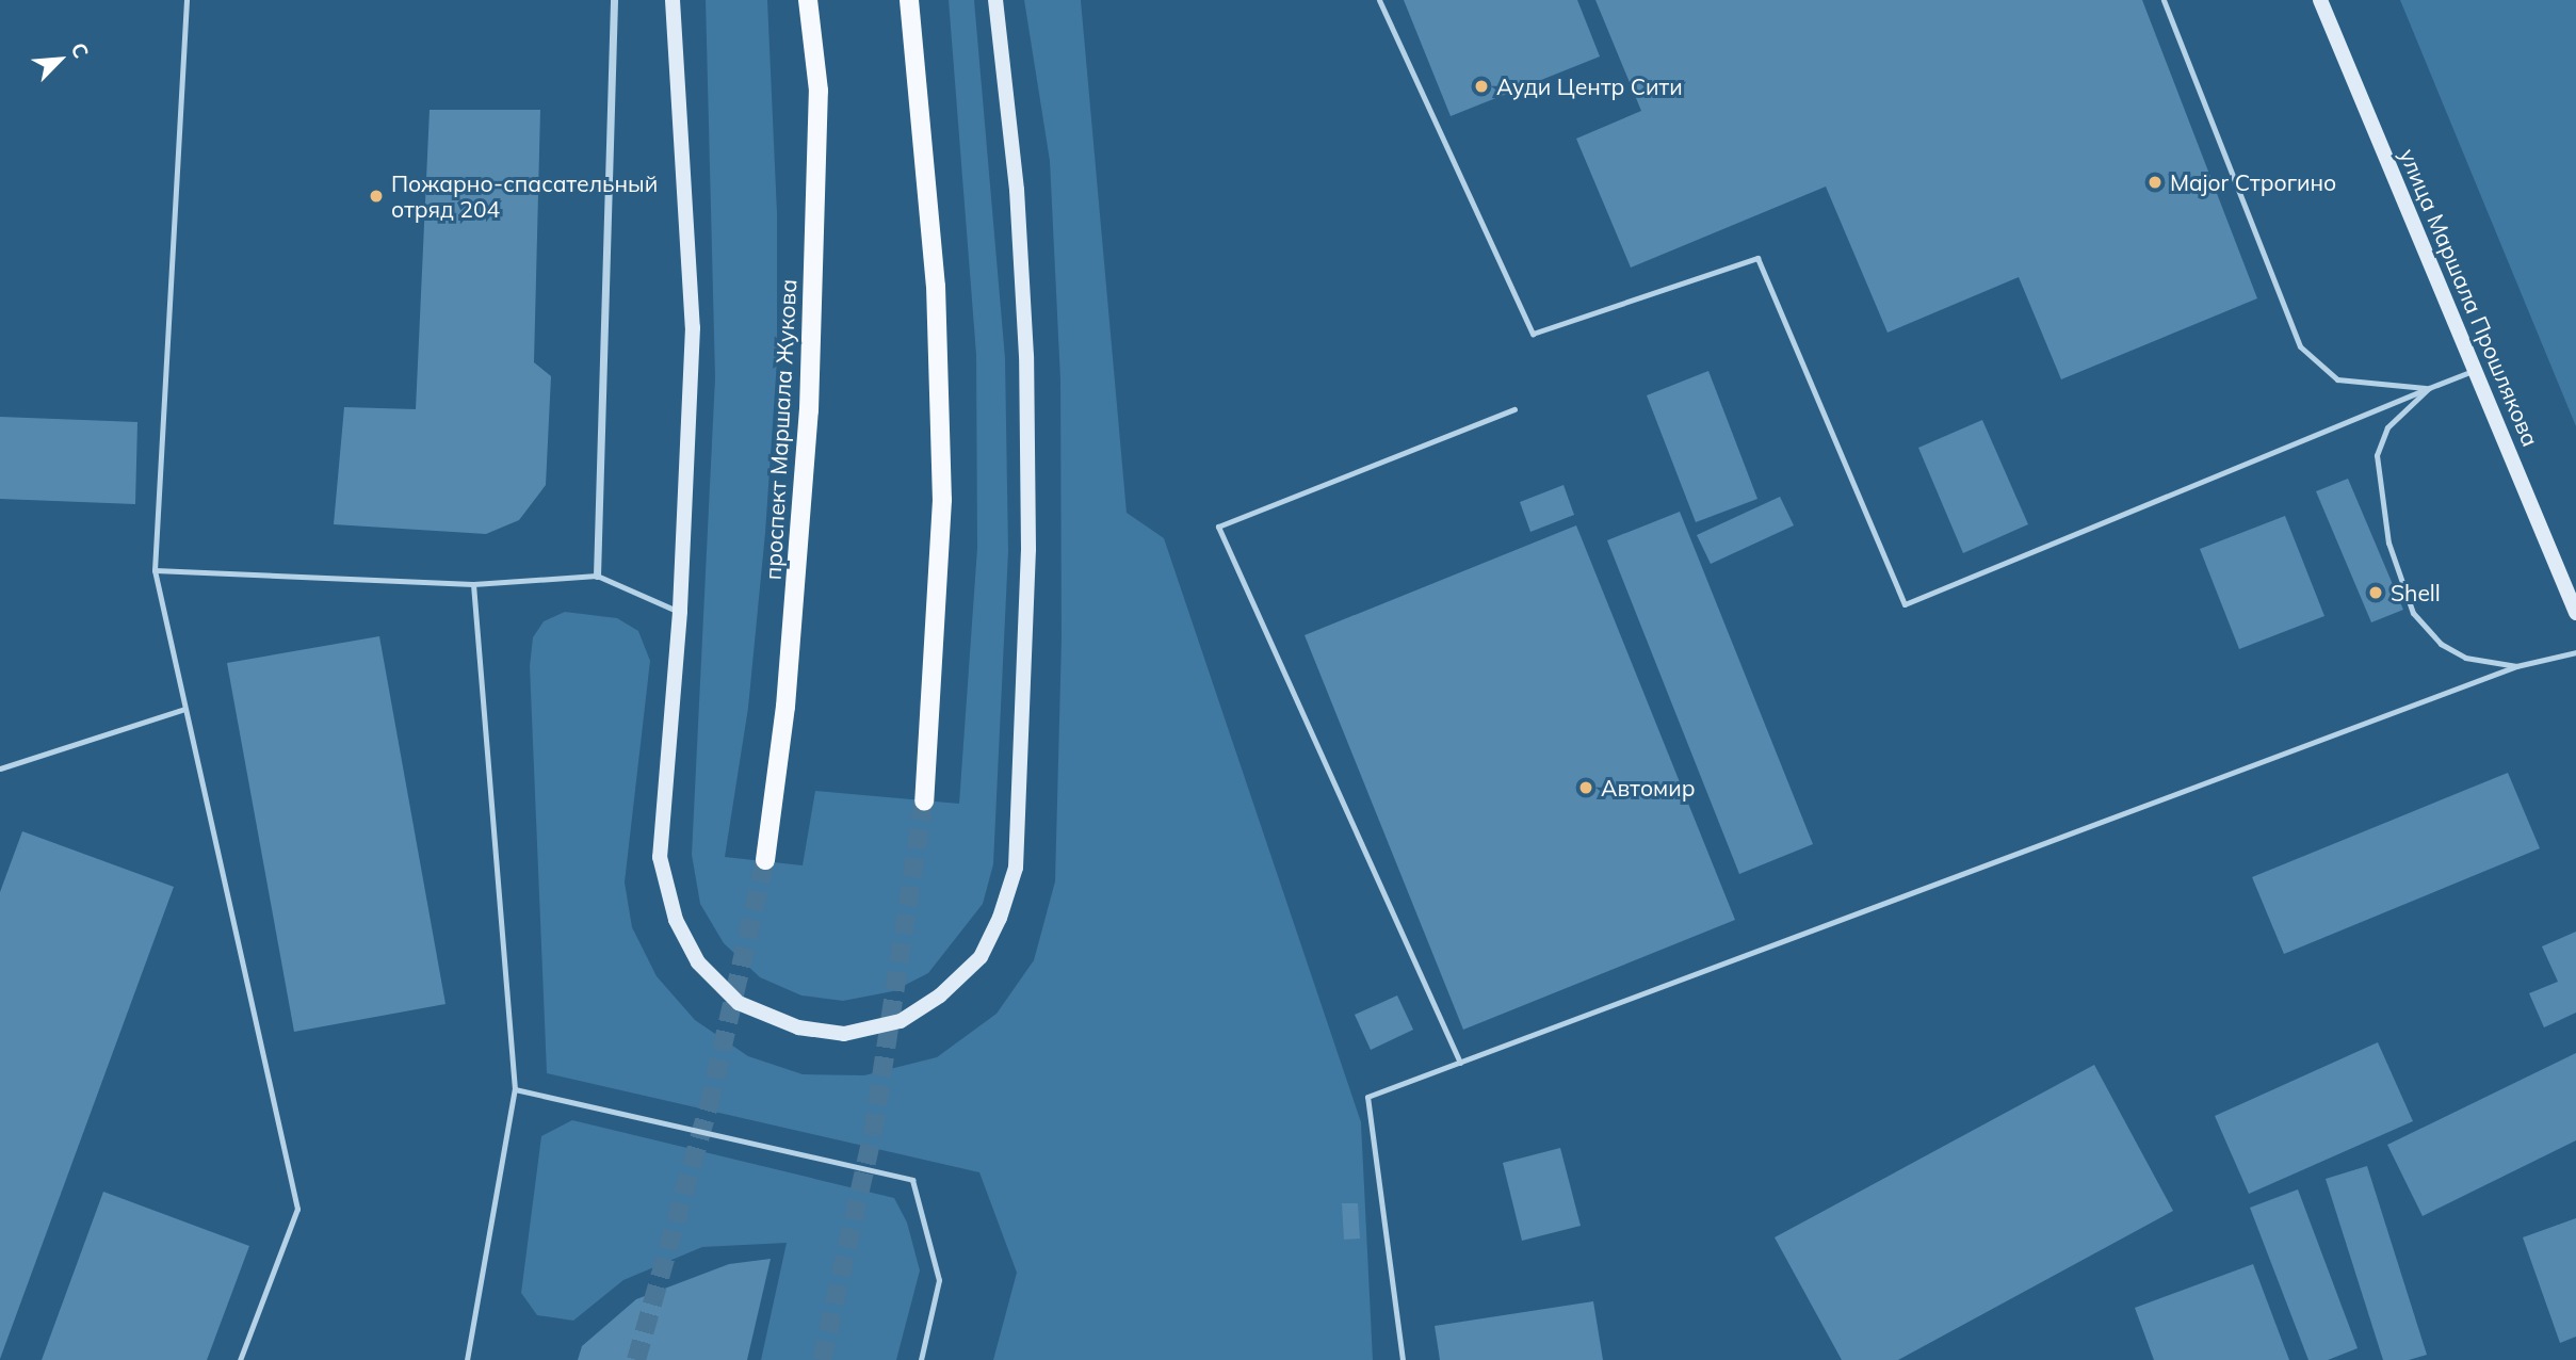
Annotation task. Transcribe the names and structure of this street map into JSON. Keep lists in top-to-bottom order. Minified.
{"streets":{"main road":["улица Маршала Прошлякова","проспект Маршала Жукова"]},"places":["Ауди Центр Сити","Major Строгино","Пожарно-спасательный отряд 204","Shell","Автомир"],"north":"top right"}
